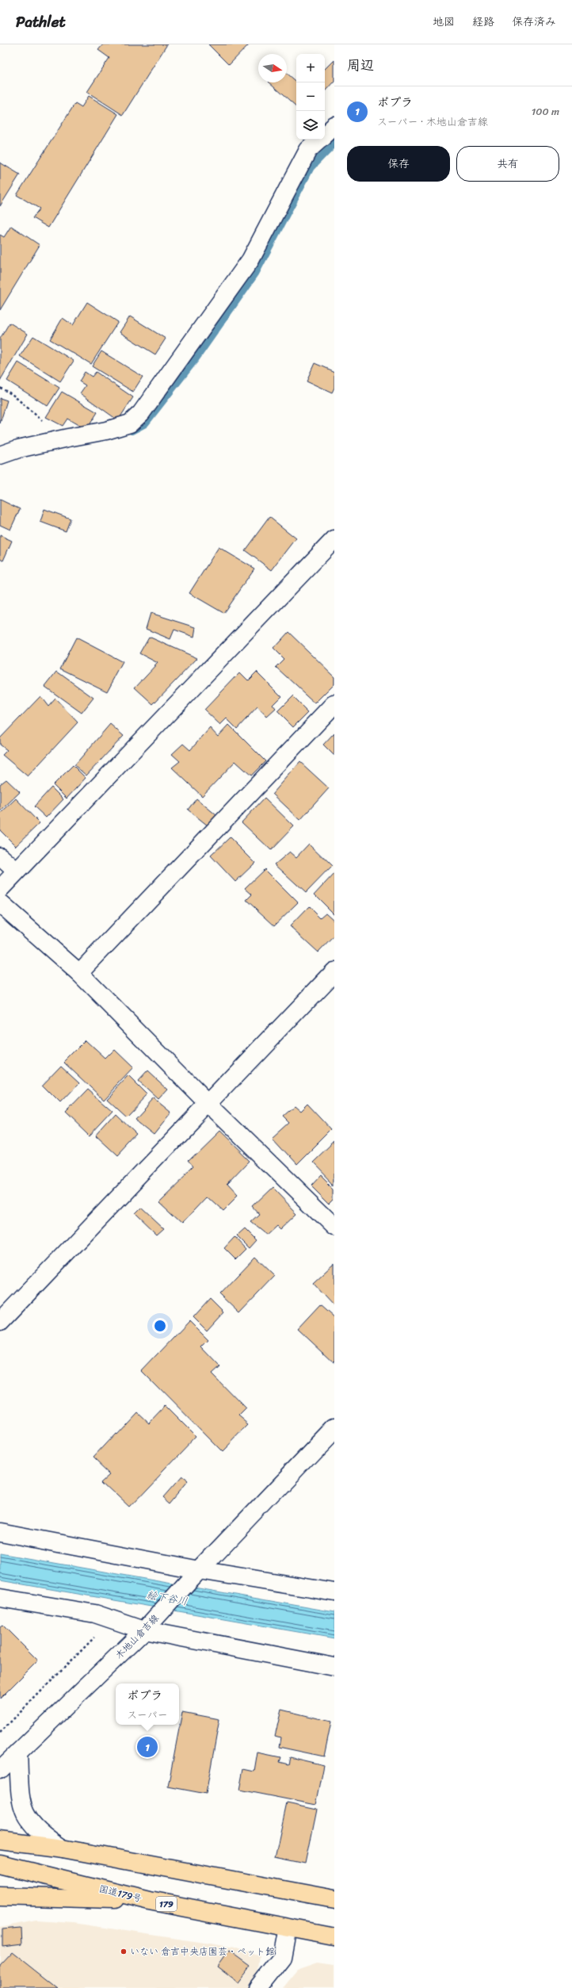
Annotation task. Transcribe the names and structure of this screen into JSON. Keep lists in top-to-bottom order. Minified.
{"streets":{"highway":["国道179号","179"],"street":["木地山倉吉線"]},"water":["絵下谷川"],"places":["いない 倉吉中央店園芸・ペット館"],"north":"right","page":{"header":"Pathlet","nav":["地図","経路","保存済み"],"heading":"周辺","map_buttons":["+","−"],"list":[{"mark":"1","name":"ポプラ","note":"スーパー · 木地山倉吉線","value":"100 m"}],"buttons":["保存","共有"],"popup":["ポプラ","スーパー"],"pins":"1"}}
